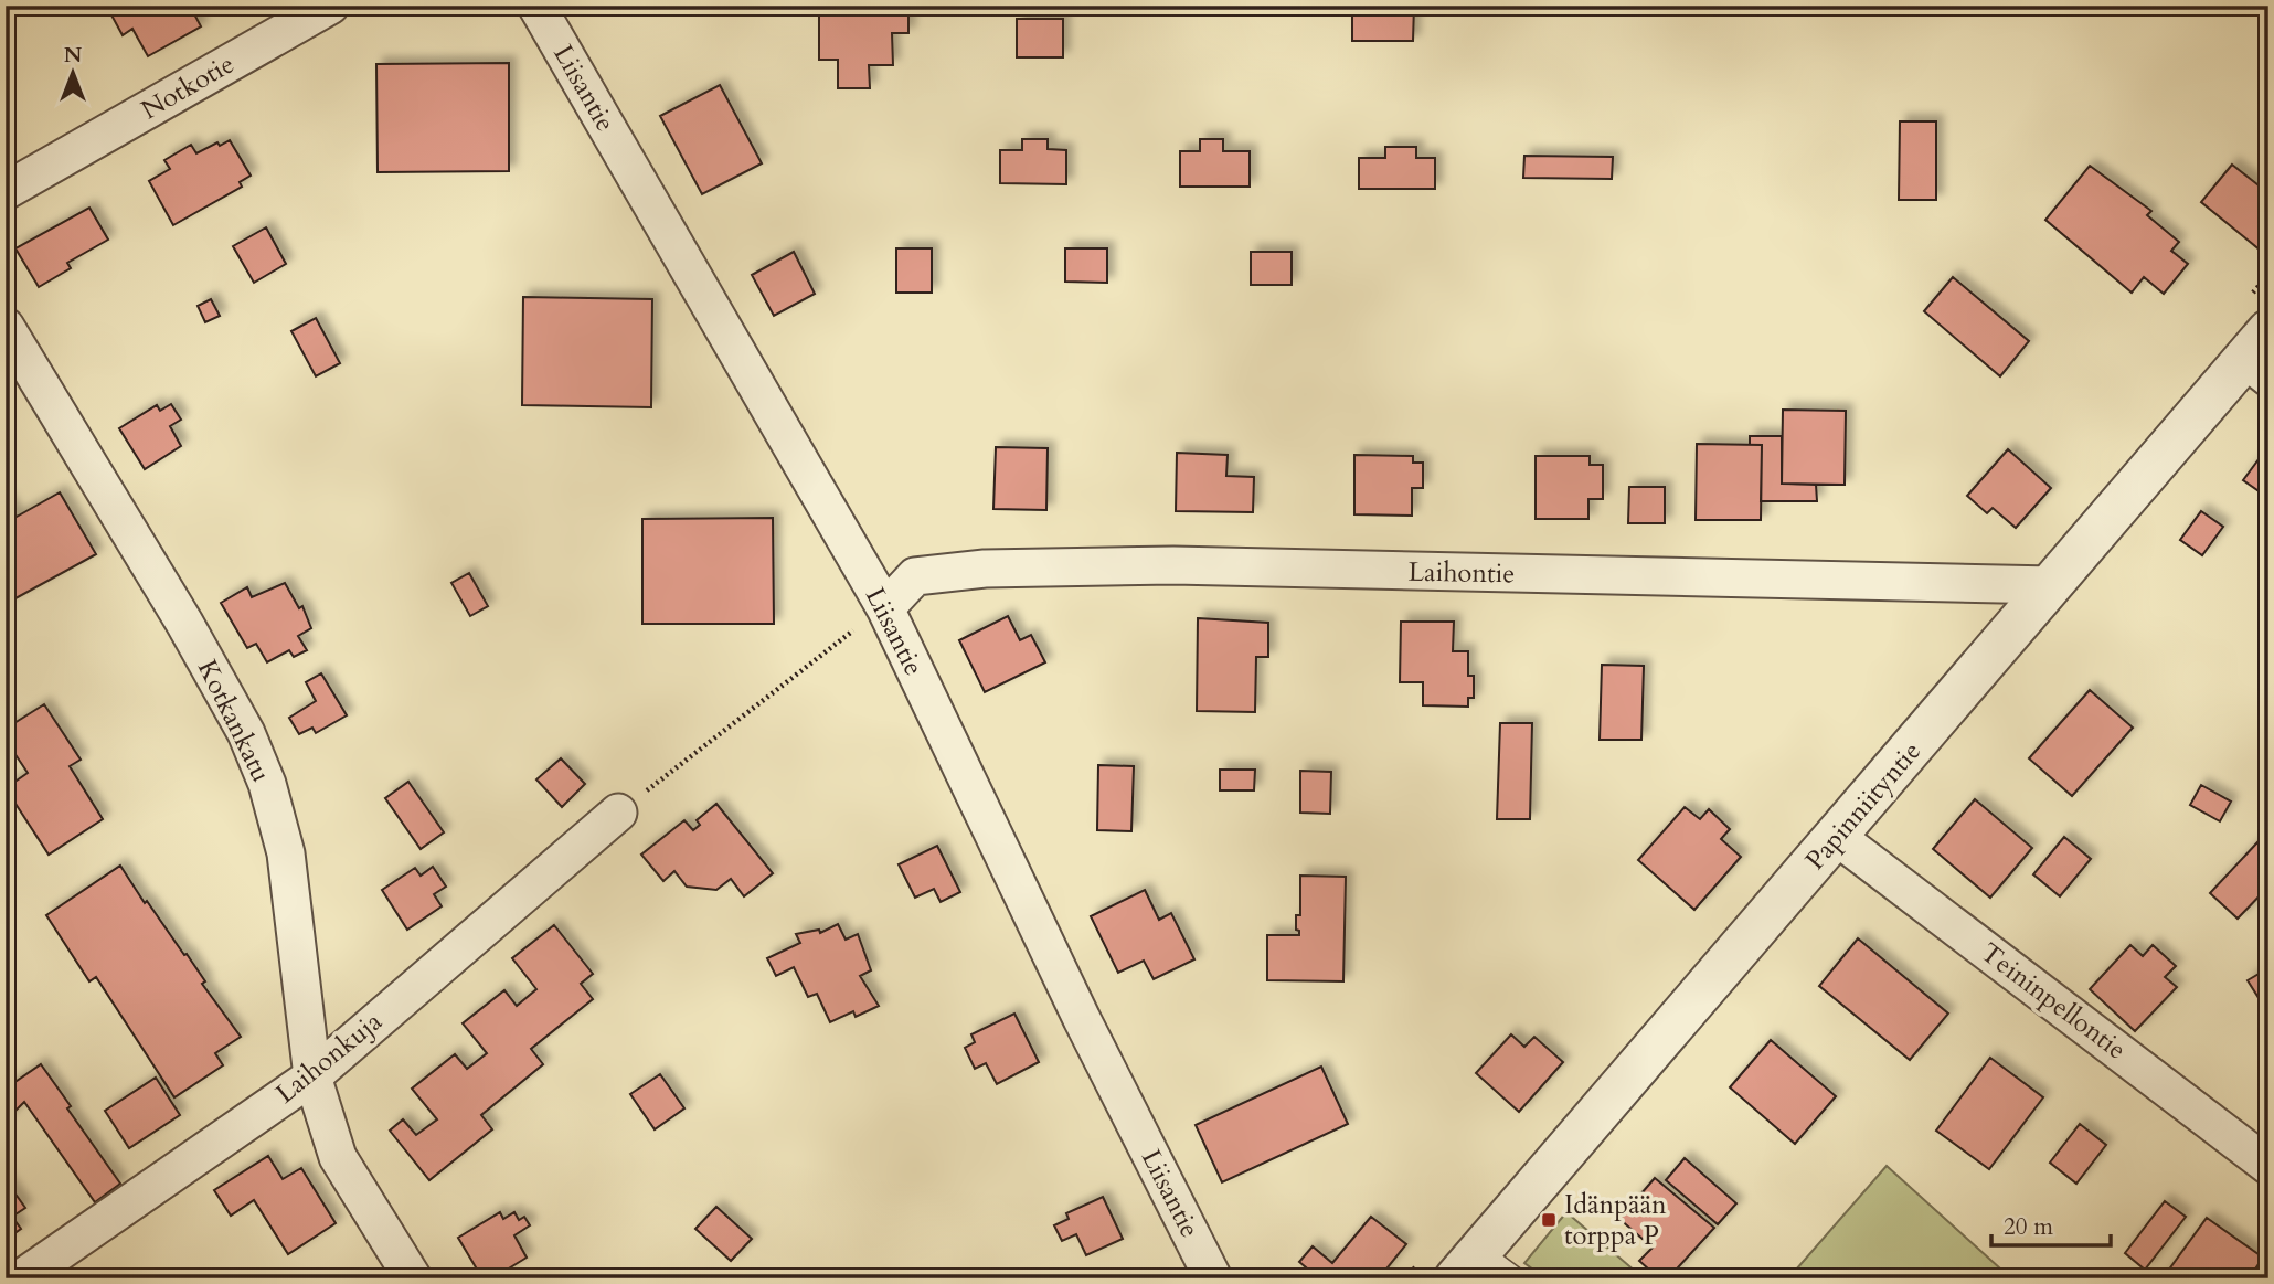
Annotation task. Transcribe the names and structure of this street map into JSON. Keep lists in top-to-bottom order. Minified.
{"streets":{"street":["Notkotie","Liisantie","Laihontie","Kotkankatu","Papinniityntie","Teininpellontie","Laihonkuja"]},"crossings":[["Liisantie","Laihontie"],["Laihontie","Papinniityntie"],["Kotkankatu","Laihonkuja"],["Papinniityntie","Teininpellontie"]],"places":{"transit":["Idänpään torppa P"]},"scale_bar":"20 m","north":"top"}
